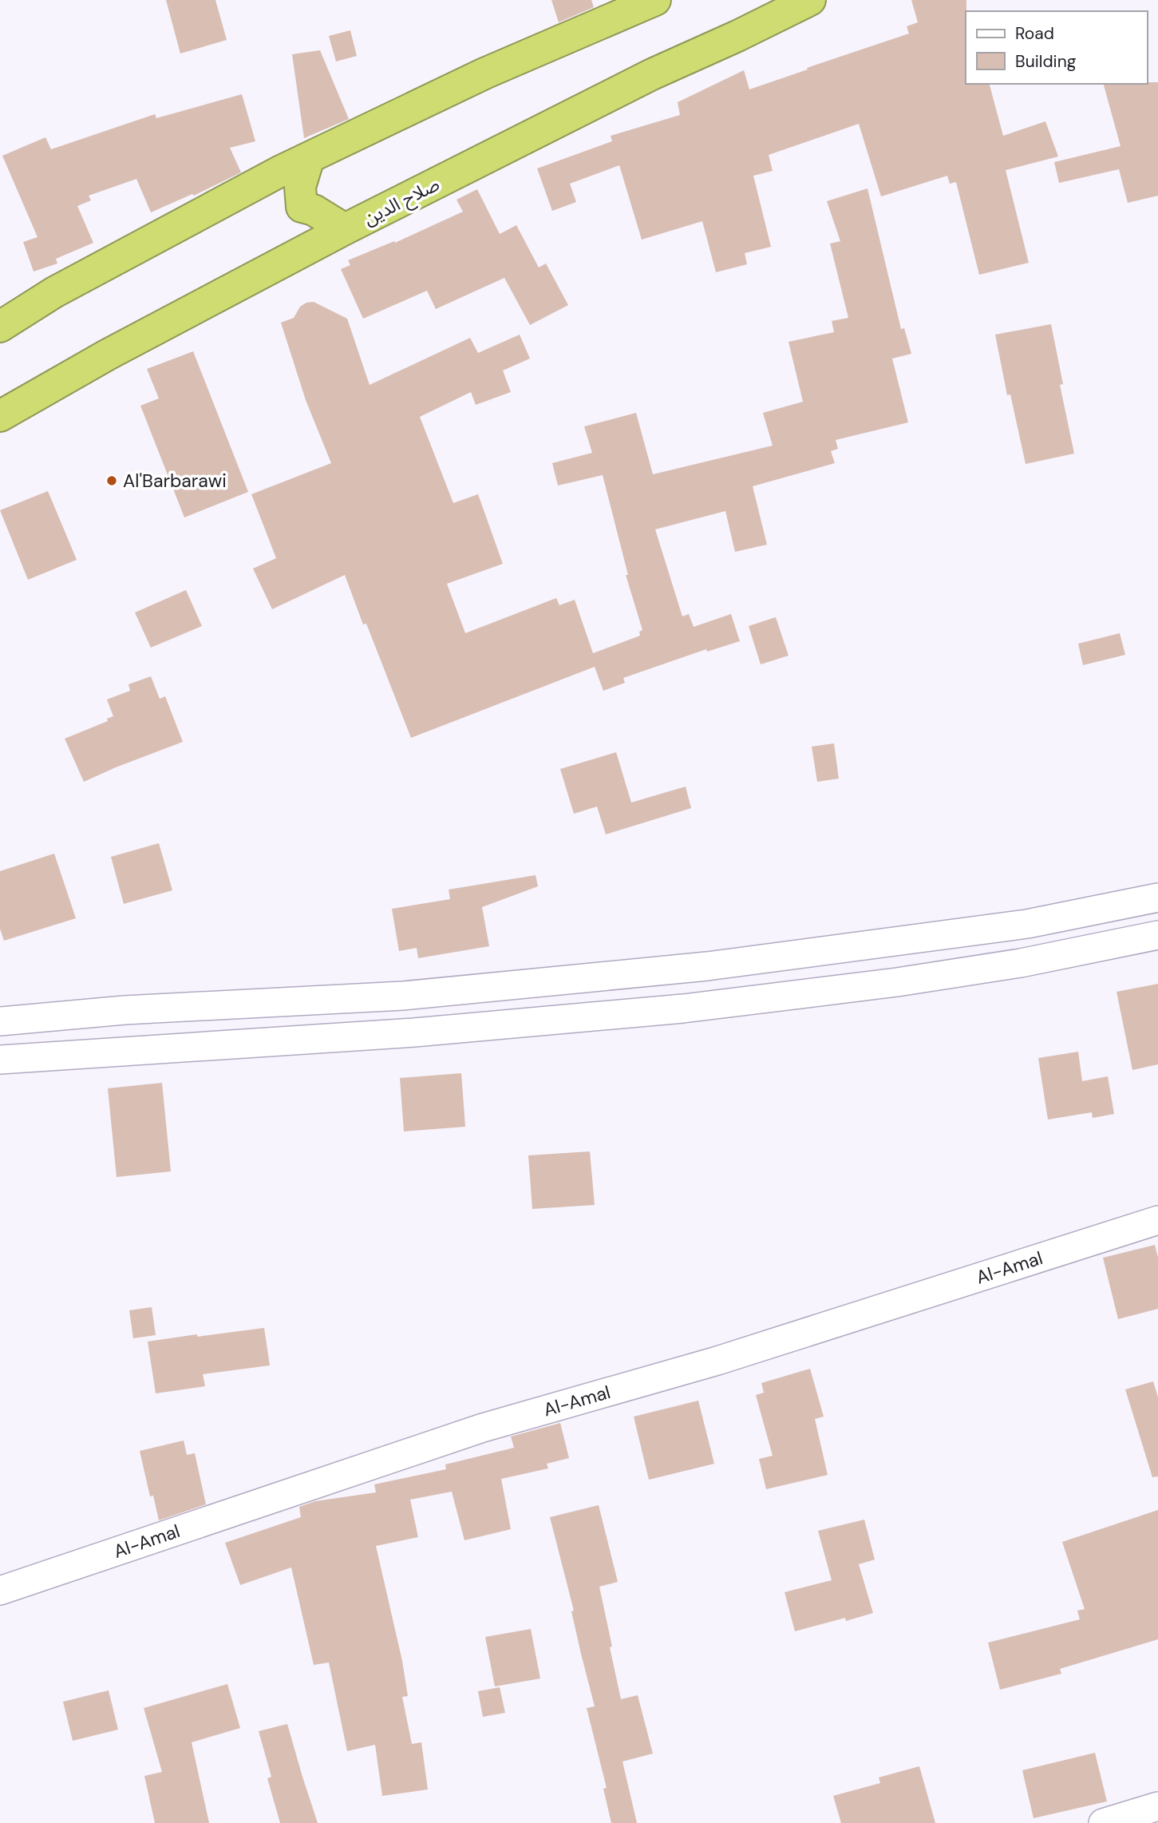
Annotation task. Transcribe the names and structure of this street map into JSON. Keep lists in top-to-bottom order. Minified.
{"streets":{"highway":["صلاح الدين"],"street":["Al-Amal"]},"places":["Al'Barbarawi"],"legend":["Road","Building"]}
